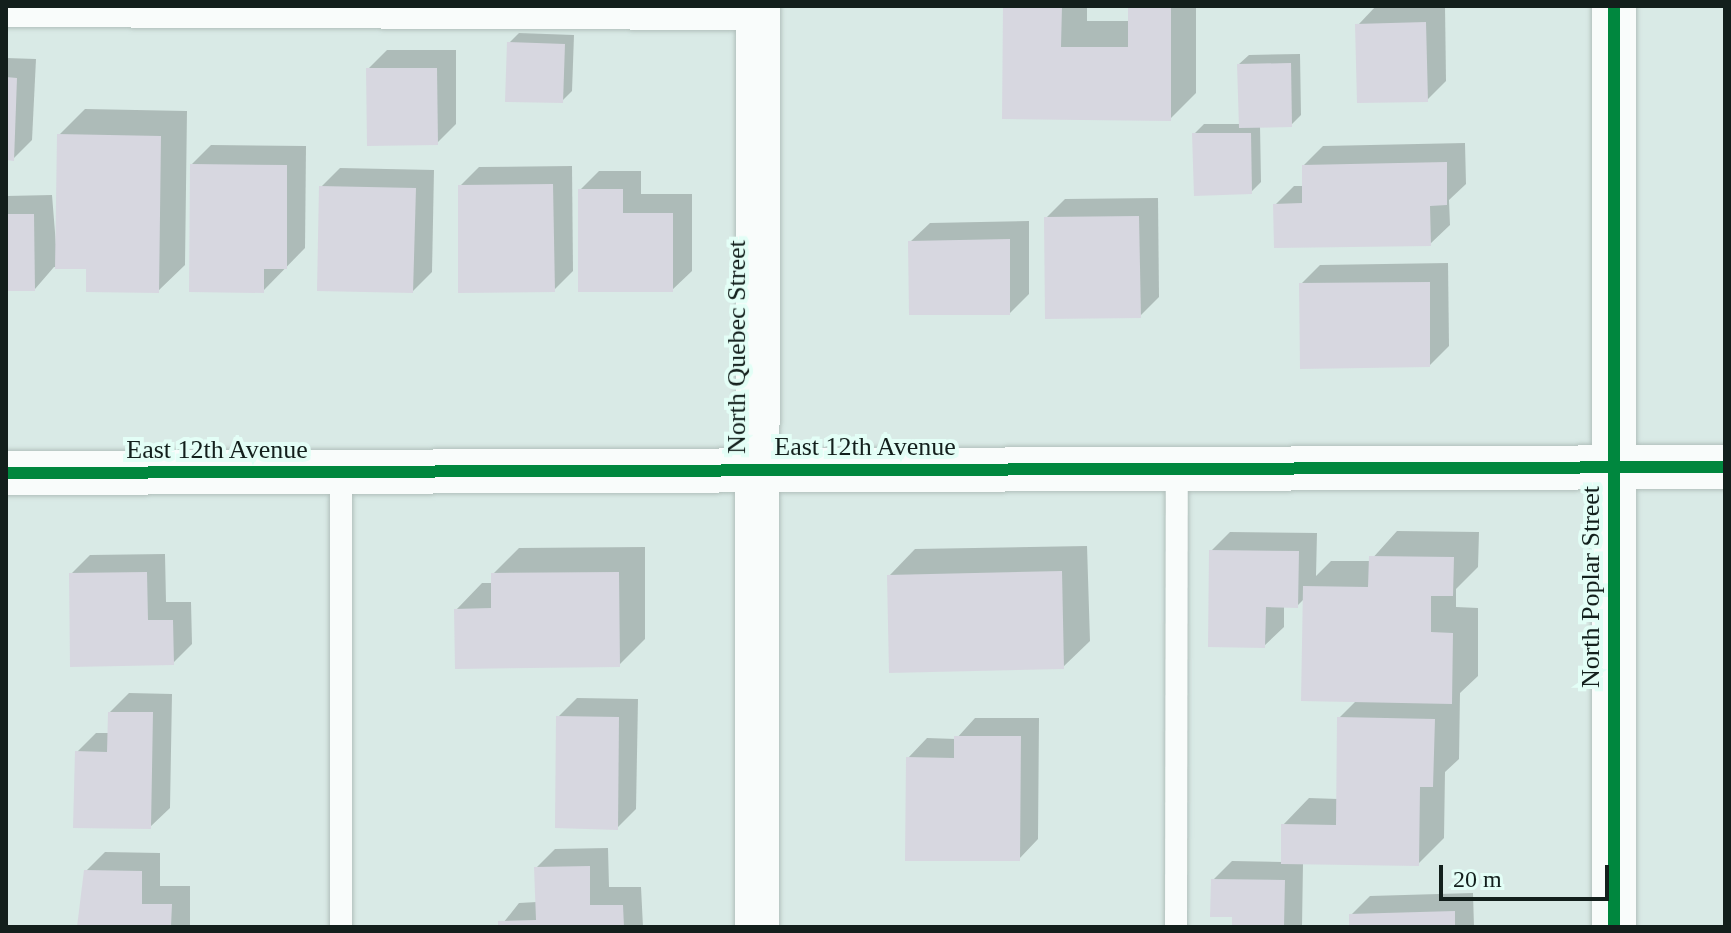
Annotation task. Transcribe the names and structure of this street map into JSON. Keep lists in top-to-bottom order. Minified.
{"streets":{"street":["North Quebec Street","East 12th Avenue","North Poplar Street"]},"crossings":[["North Quebec Street","East 12th Avenue"],["East 12th Avenue","North Poplar Street"]],"scale_bar":"20 m"}
